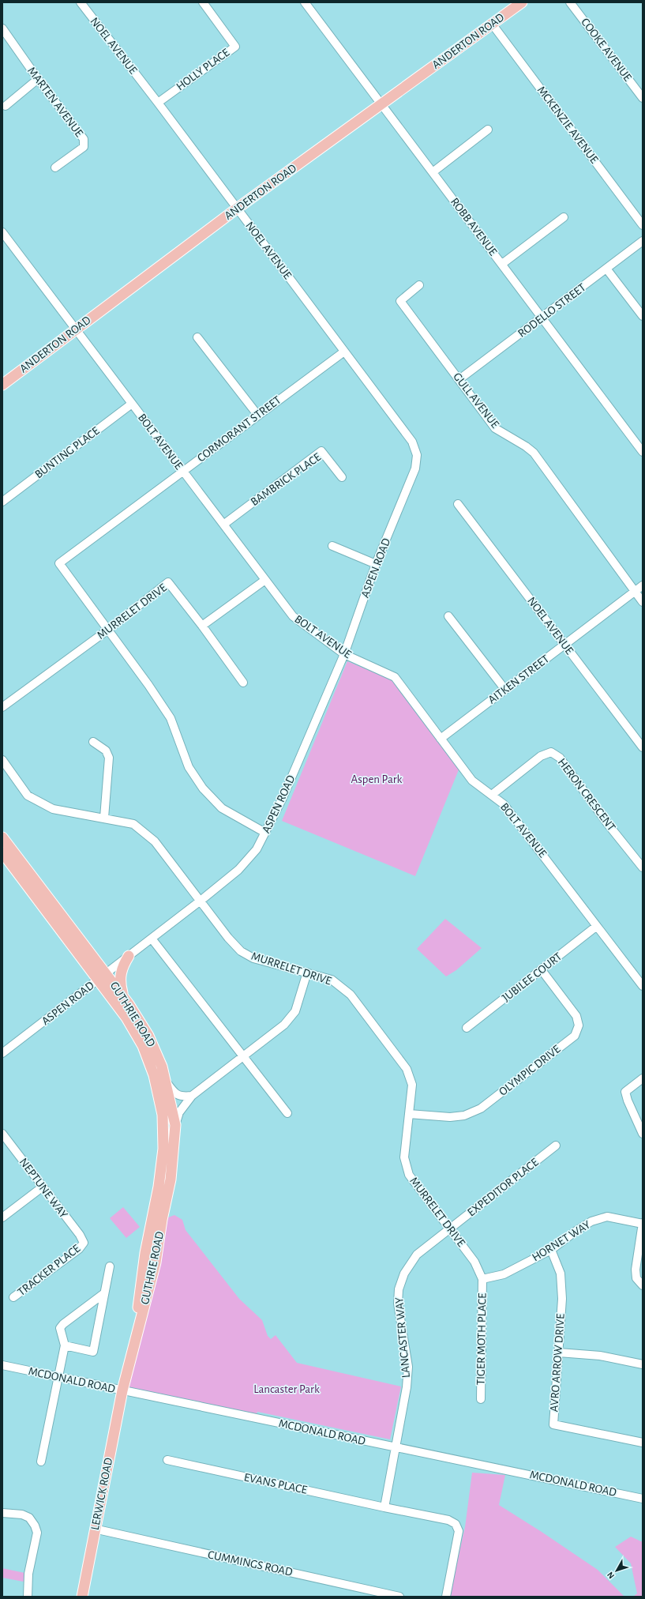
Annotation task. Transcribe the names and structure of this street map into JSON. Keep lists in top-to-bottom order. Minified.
{"streets":{"main road":["ANDERTON ROAD","GUTHRIE ROAD","LERWICK ROAD"],"street":["NOEL AVENUE","COOKE AVENUE","HOLLY PLACE","MARTEN AVENUE","MCKENZIE AVENUE","ROBB AVENUE","RODELLO STREET","GULL AVENUE","CORMORANT STREET","BOLT AVENUE","BUNTING PLACE","BAMBRICK PLACE","ASPEN ROAD","MURRELET DRIVE","AITKEN STREET","HERON CRESCENT","JUBILEE COURT","OLYMPIC DRIVE","EXPEDITOR PLACE","NEPTUNE WAY","HORNET WAY","TRACKER PLACE","LANCASTER WAY","TIGER MOTH PLACE","AVRO ARROW DRIVE","MCDONALD ROAD","EVANS PLACE","CUMMINGS ROAD"]},"crossings":[["ANDERTON ROAD","NOEL AVENUE"],["ANDERTON ROAD","MCKENZIE AVENUE"],["ANDERTON ROAD","ROBB AVENUE"],["ANDERTON ROAD","BOLT AVENUE"],["NOEL AVENUE","HOLLY PLACE"],["NOEL AVENUE","CORMORANT STREET"],["NOEL AVENUE","ASPEN ROAD"],["NOEL AVENUE","AITKEN STREET"],["ROBB AVENUE","RODELLO STREET"],["RODELLO STREET","GULL AVENUE"],["GULL AVENUE","AITKEN STREET"],["CORMORANT STREET","BOLT AVENUE"],["CORMORANT STREET","MURRELET DRIVE"],["BOLT AVENUE","BUNTING PLACE"],["BOLT AVENUE","BAMBRICK PLACE"],["BOLT AVENUE","ASPEN ROAD"],["BOLT AVENUE","AITKEN STREET"],["BOLT AVENUE","HERON CRESCENT"],["BOLT AVENUE","JUBILEE COURT"],["ASPEN ROAD","MURRELET DRIVE"],["ASPEN ROAD","GUTHRIE ROAD"],["MURRELET DRIVE","OLYMPIC DRIVE"],["MURRELET DRIVE","EXPEDITOR PLACE"],["MURRELET DRIVE","HORNET WAY"],["MURRELET DRIVE","LANCASTER WAY"],["MURRELET DRIVE","TIGER MOTH PLACE"],["JUBILEE COURT","OLYMPIC DRIVE"],["GUTHRIE ROAD","MCDONALD ROAD"],["GUTHRIE ROAD","LERWICK ROAD"],["EXPEDITOR PLACE","LANCASTER WAY"],["NEPTUNE WAY","TRACKER PLACE"],["HORNET WAY","TIGER MOTH PLACE"],["HORNET WAY","AVRO ARROW DRIVE"],["LANCASTER WAY","MCDONALD ROAD"],["LANCASTER WAY","EVANS PLACE"],["MCDONALD ROAD","LERWICK ROAD"]],"parks":["Aspen Park","Lancaster Park"],"north":"bottom left"}
